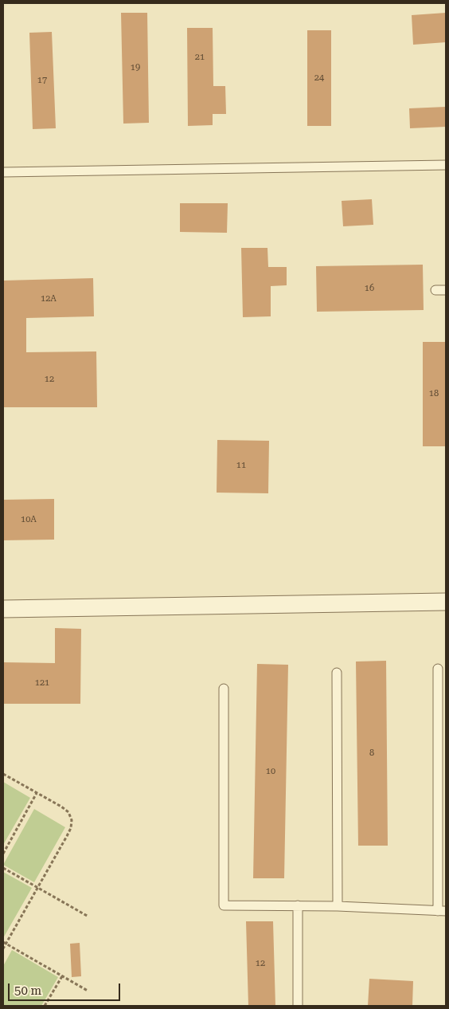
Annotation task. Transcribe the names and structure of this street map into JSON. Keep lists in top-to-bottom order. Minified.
{"house_numbers":["21","19","24","17","16","12А","12","18","11","10А","121","8","10","12"],"scale_bar":"50 m"}
